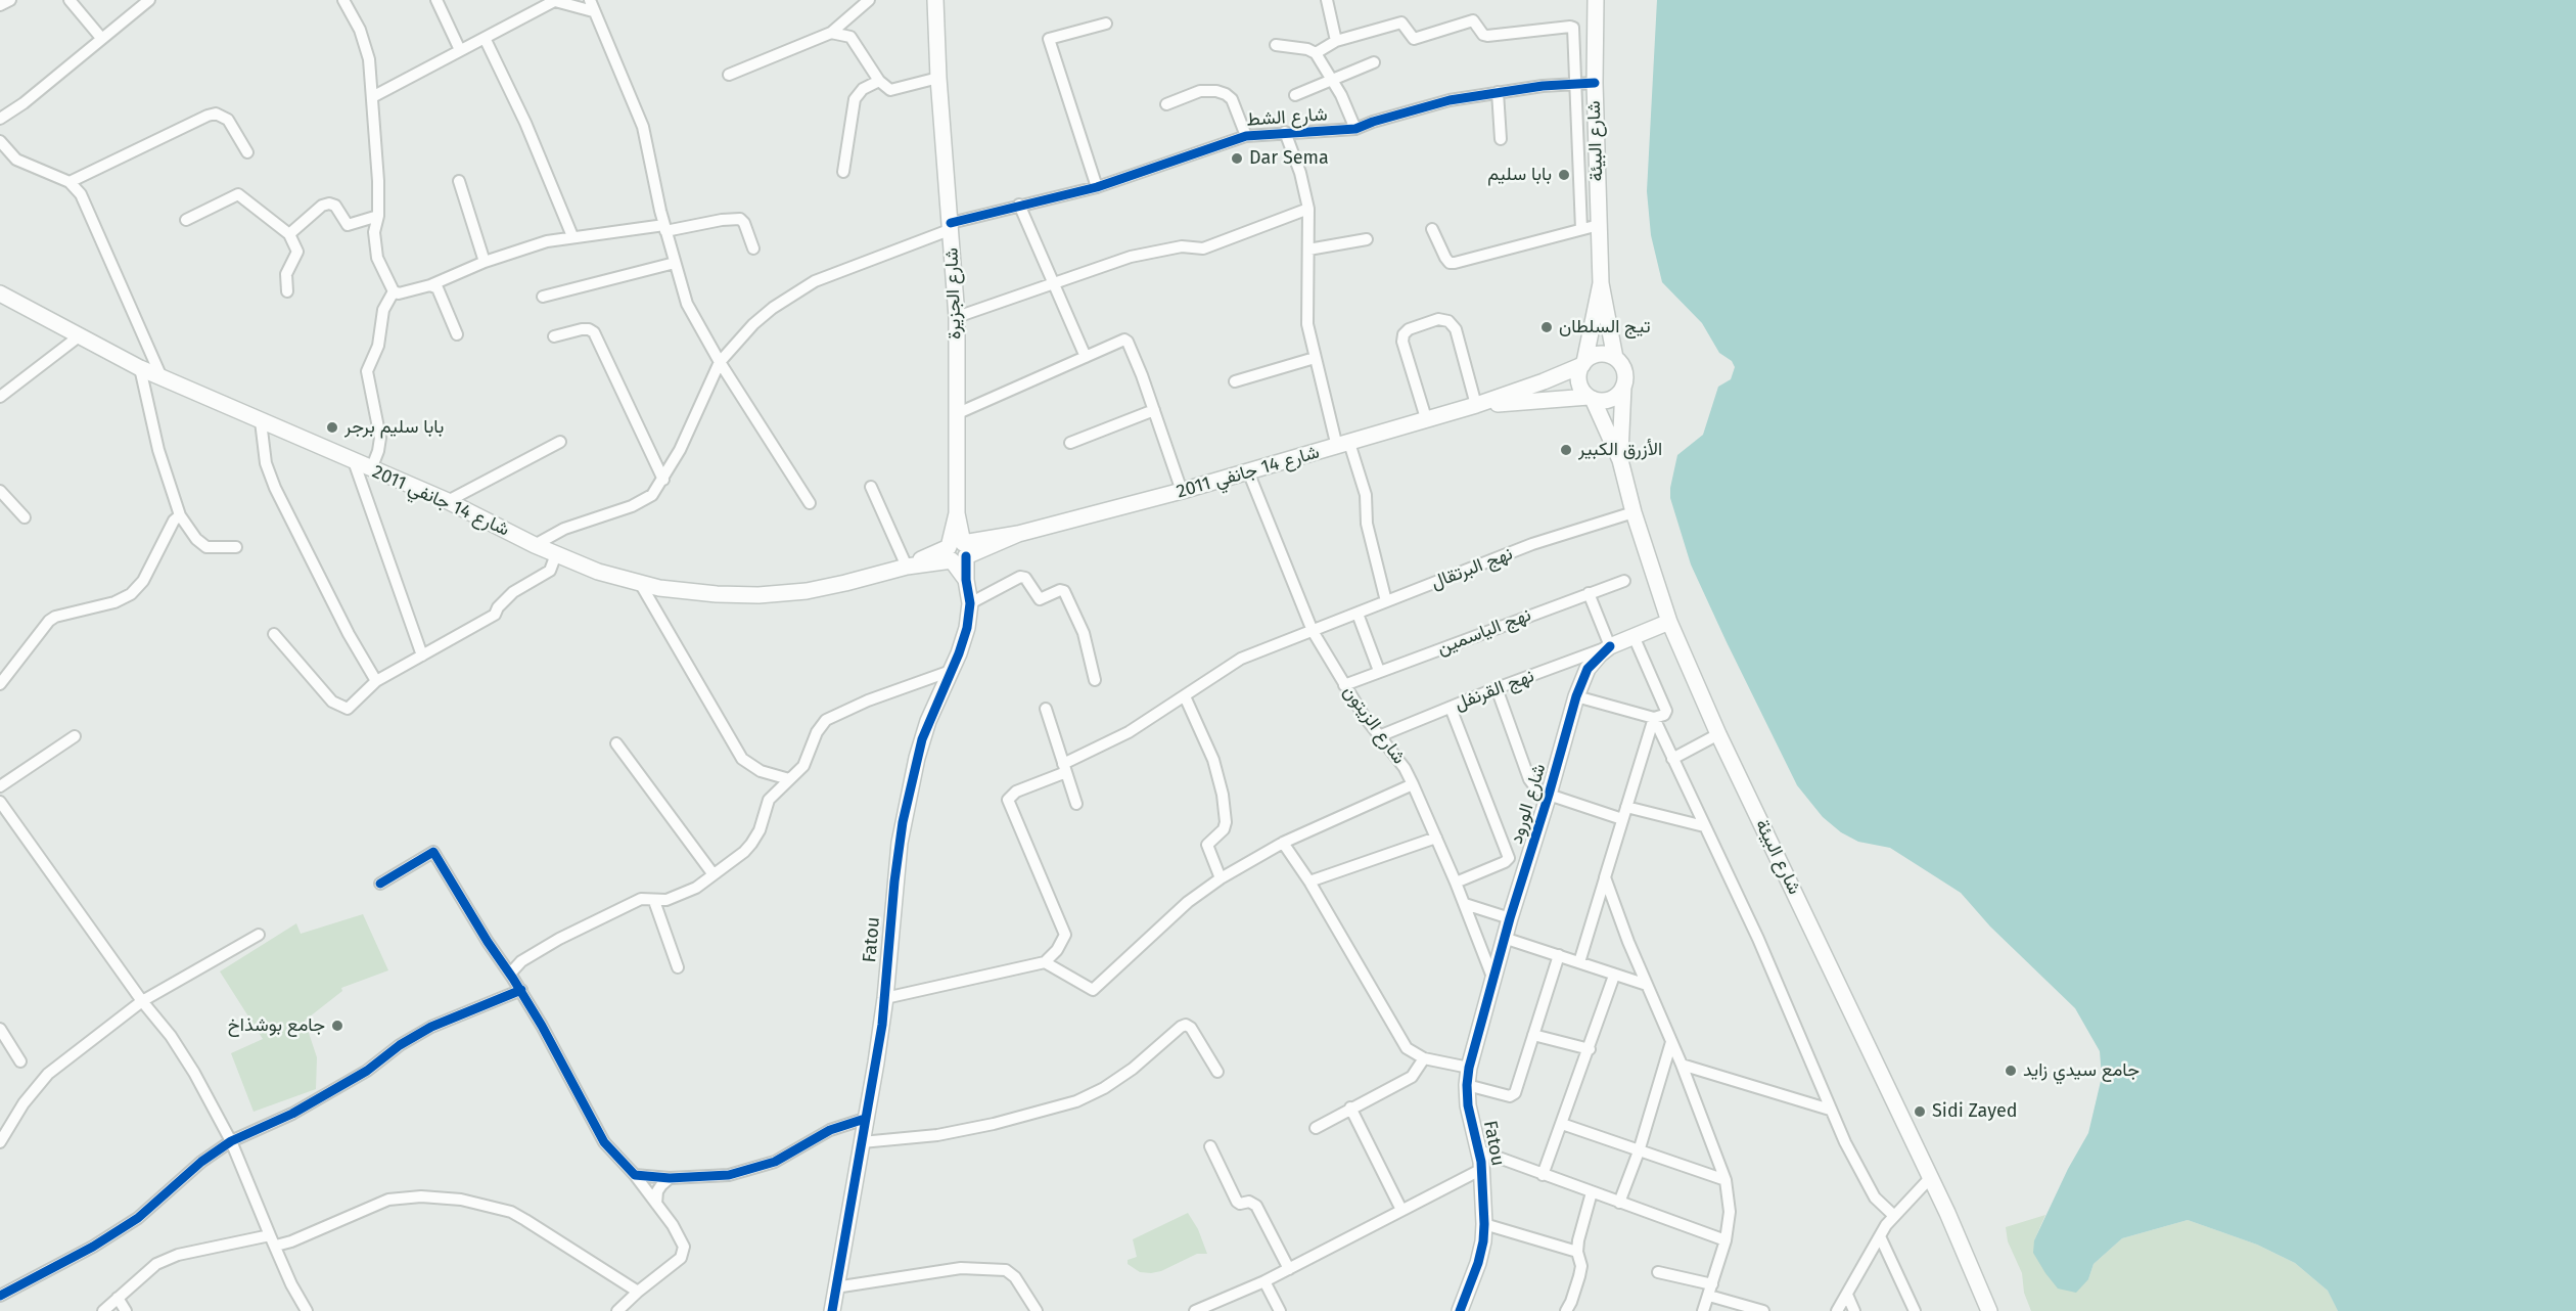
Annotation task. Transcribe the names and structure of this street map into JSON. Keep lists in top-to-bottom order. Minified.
{"streets":{"main road":["شارع البيئة","شارع الجزيرة","شارع 14 جانفي 2011","شارع الورود","Fatou"],"street":["شارع الشط","نهج البرتقال","نهج الياسمين","نهج القرنفل","شارع الزيتون"]},"crossings":[["شارع الشط","شارع البيئة"],["شارع الشط","شارع الجزيرة"],["شارع الشط","شارع 14 جانفي 2011"],["شارع البيئة","شارع 14 جانفي 2011"],["شارع البيئة","نهج البرتقال"],["شارع الجزيرة","شارع 14 جانفي 2011"],["شارع الجزيرة","Fatou"],["شارع 14 جانفي 2011","شارع الزيتون"],["شارع 14 جانفي 2011","Fatou"],["نهج البرتقال","شارع الزيتون"],["نهج الياسمين","شارع الزيتون"],["نهج القرنفل","شارع الزيتون"],["نهج القرنفل","شارع الورود"],["شارع الزيتون","شارع الورود"],["شارع الزيتون","Fatou"],["شارع الورود","Fatou"]],"places":["Dar Sema","بابا سليم","تيج السلطان","بابا سليم برجر","الأزرق الكبير","جامع بوشذاخ","جامع سيدي زايد","Sidi Zayed"]}
